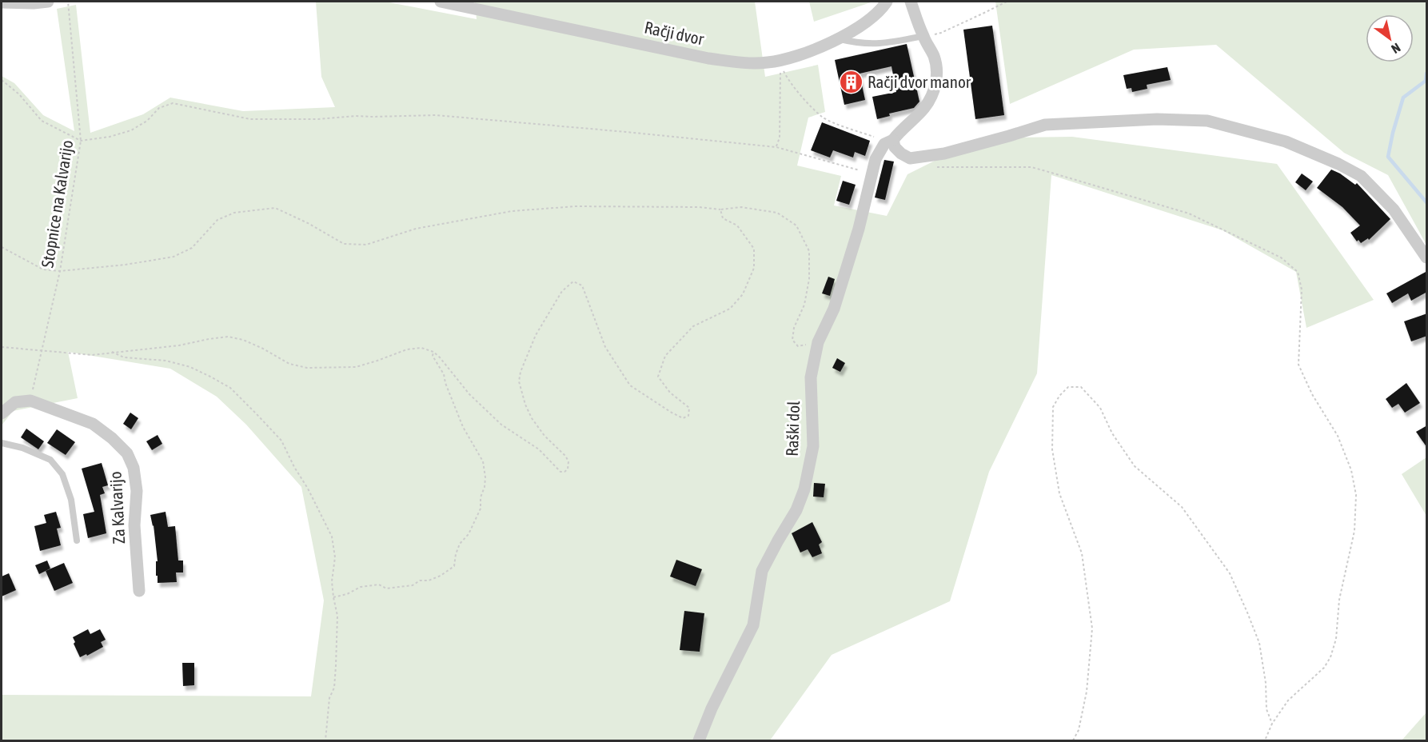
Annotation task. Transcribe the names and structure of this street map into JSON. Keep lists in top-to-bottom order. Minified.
{"streets":{"street":["Račji dvor","Raški dol","Za Kalvarijo"],"path":["Stopnice na Kalvarijo"]},"crossings":[["Stopnice na Kalvarijo","Za Kalvarijo"]],"places":{"building":["Račji dvor manor"]},"north":"bottom right"}
